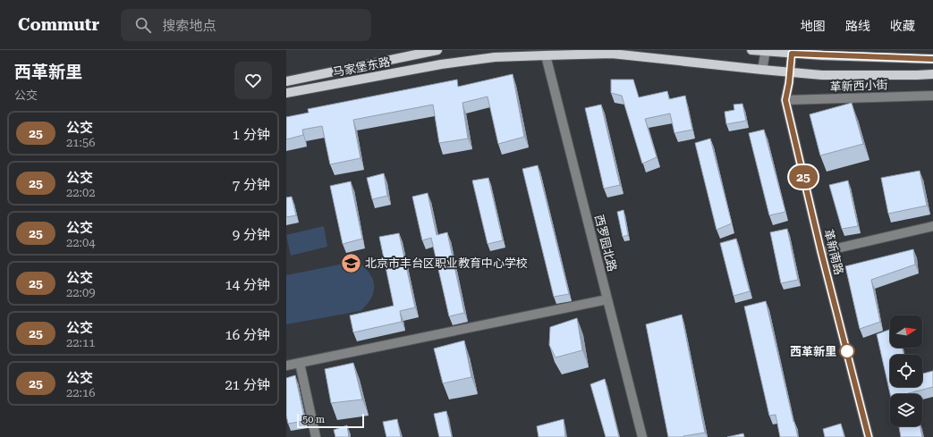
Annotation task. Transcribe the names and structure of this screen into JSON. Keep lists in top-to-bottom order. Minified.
{"streets":{"main road":["马家堡东路"],"street":["革新西小街","西罗园北路","革新南路"]},"crossings":[["马家堡东路","西罗园北路"],["马家堡东路","革新南路"],["革新西小街","革新南路"]],"places":{"school or university":["北京市丰台区职业教育中心学校"],"other":["西革新里"]},"lines":["bus line 25"],"scale_bar":"50 m","north":"right","page":{"header":"Commutr","search":"搜索地点","nav":["地图","路线","收藏"],"heading":["西革新里","公交"],"on_map":"25","list":[{"mark":"25","name":"公交","note":"21:56","value":"1 分钟"},{"mark":"25","name":"公交","note":"22:02","value":"7 分钟"},{"mark":"25","name":"公交","note":"22:04","value":"9 分钟"},{"mark":"25","name":"公交","note":"22:09","value":"14 分钟"},{"mark":"25","name":"公交","note":"22:11","value":"16 分钟"},{"mark":"25","name":"公交","note":"22:16","value":"21 分钟"}],"scale":"50 m"}}
